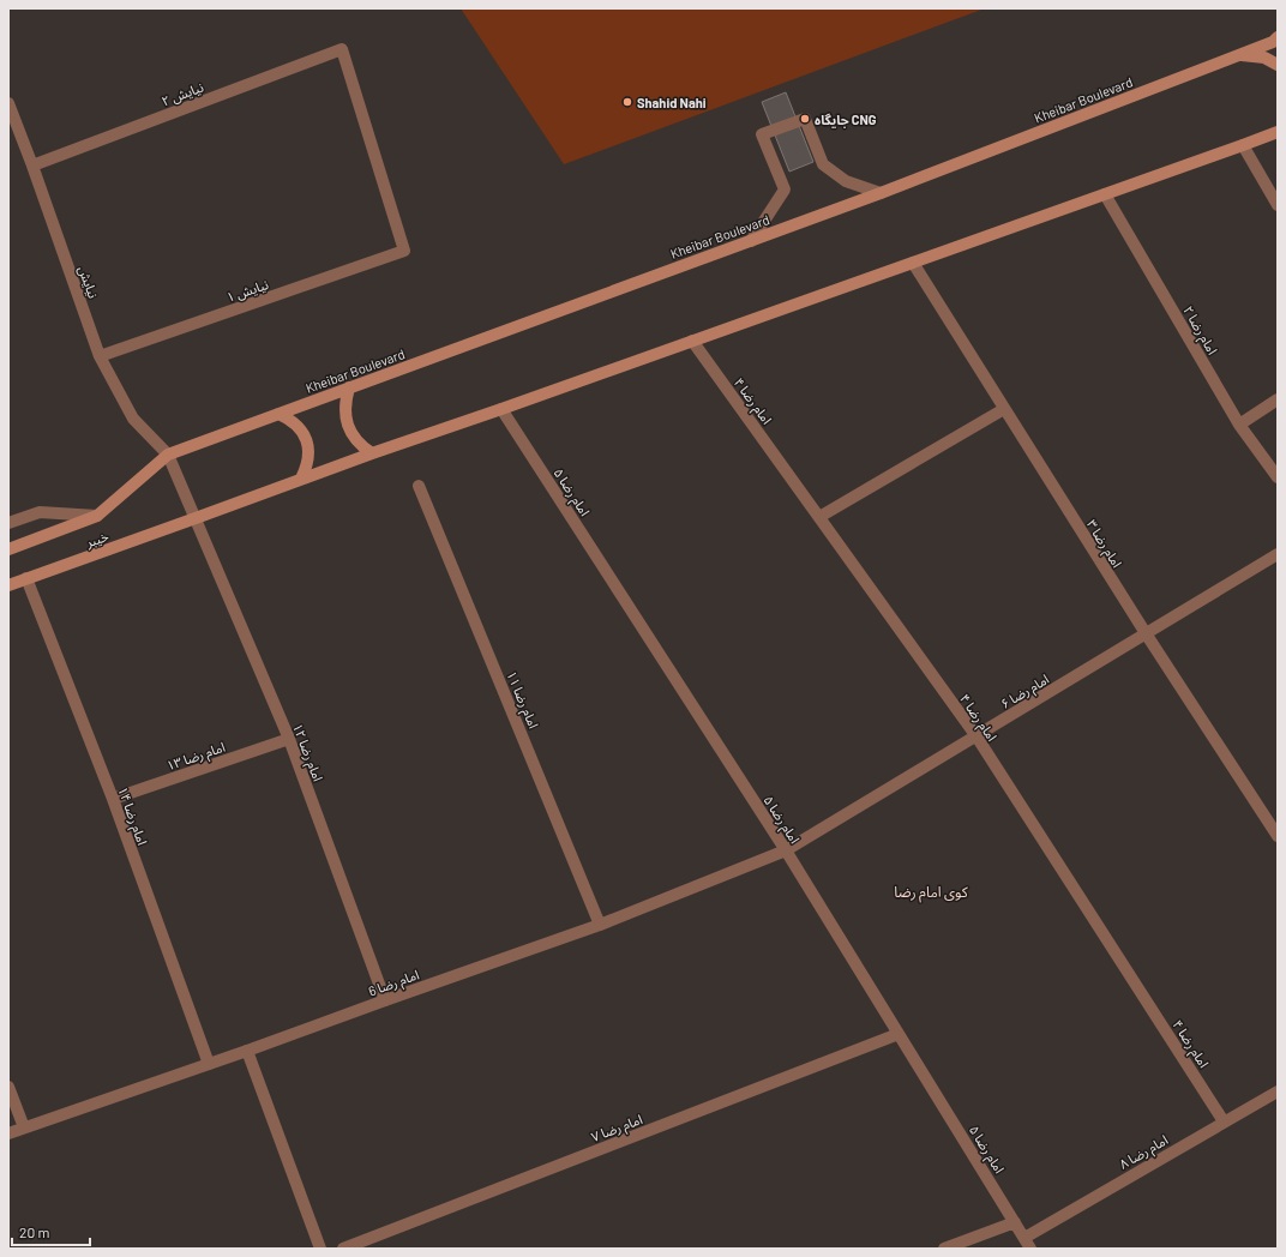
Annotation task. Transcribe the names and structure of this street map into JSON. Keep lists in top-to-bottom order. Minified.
{"streets":{"main road":["Kheibar Boulevard","خیبر"],"street":["نیایش ۲","نیایش","نیایش ۱","امام رضا ۲","امام رضا ۴","امام رضا ۵","امام رضا ۳","امام رضا ۶","امام رضا ۱۱","امام رضا ۱۲","امام رضا ۱۳","امام رضا ۱۴","امام رضا 6","امام رضا ۷","امام رضا ۸"]},"crossings":[["نیایش ۲","نیایش"],["نیایش ۲","نیایش ۱"],["Kheibar Boulevard","نیایش"],["Kheibar Boulevard","امام رضا ۱۲"],["نیایش","نیایش ۱"],["نیایش","امام رضا ۱۲"],["امام رضا ۴","امام رضا ۶"],["امام رضا ۴","امام رضا ۸"],["امام رضا ۵","امام رضا ۶"],["امام رضا ۵","امام رضا 6"],["امام رضا ۵","امام رضا ۷"],["امام رضا ۵","امام رضا ۸"],["خیبر","امام رضا ۱۲"],["خیبر","امام رضا ۱۴"],["امام رضا ۳","امام رضا ۶"],["امام رضا ۶","امام رضا 6"],["امام رضا ۱۱","امام رضا 6"],["امام رضا ۱۲","امام رضا ۱۳"],["امام رضا ۱۲","امام رضا 6"],["امام رضا ۱۳","امام رضا ۱۴"],["امام رضا ۱۴","امام رضا 6"]],"districts":["کوی امام رضا"],"places":["Shahid Nahi","جایگاه CNG"],"scale_bar":"20 m"}
